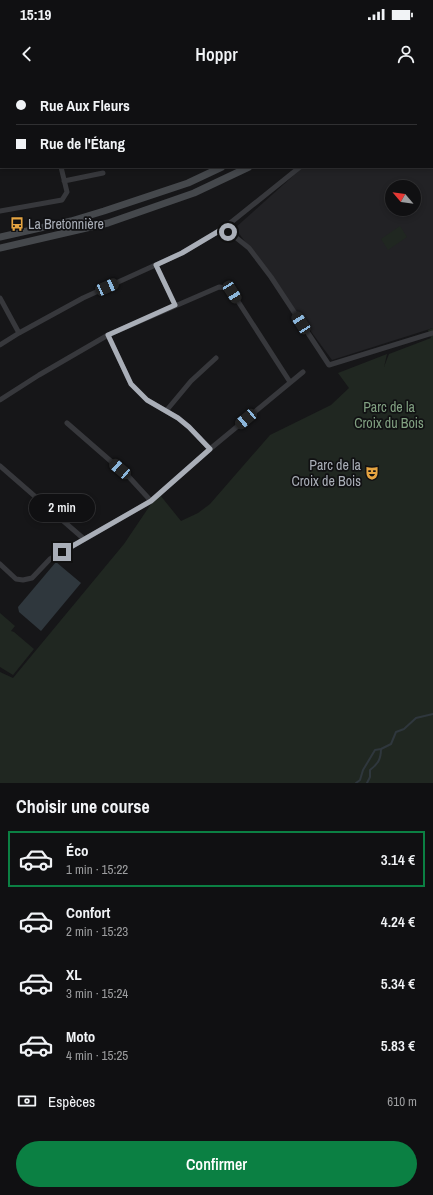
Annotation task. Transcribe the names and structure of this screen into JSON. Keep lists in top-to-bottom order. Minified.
{"parks":["Parc de la Croix du Bois"],"places":{"bus stop":["La Bretonnière"],"theatre":["Parc de la Croix de Bois"]},"north":"top left","page":{"status":"15:19","header":"Hoppr","banner":["Rue Aux Fleurs","Rue de l'Étang"],"bubble":"2 min","heading":"Choisir une course","list":[{"name":"Éco","note":"1 min · 15:22","value":"3.14 €"},{"name":"Confort","note":"2 min · 15:23","value":"4.24 €"},{"name":"XL","note":"3 min · 15:24","value":"5.34 €"},{"name":"Moto","note":"4 min · 15:25","value":"5.83 €"}],"pay":["Espèces","610 m"],"buttons":"Confirmer"}}
